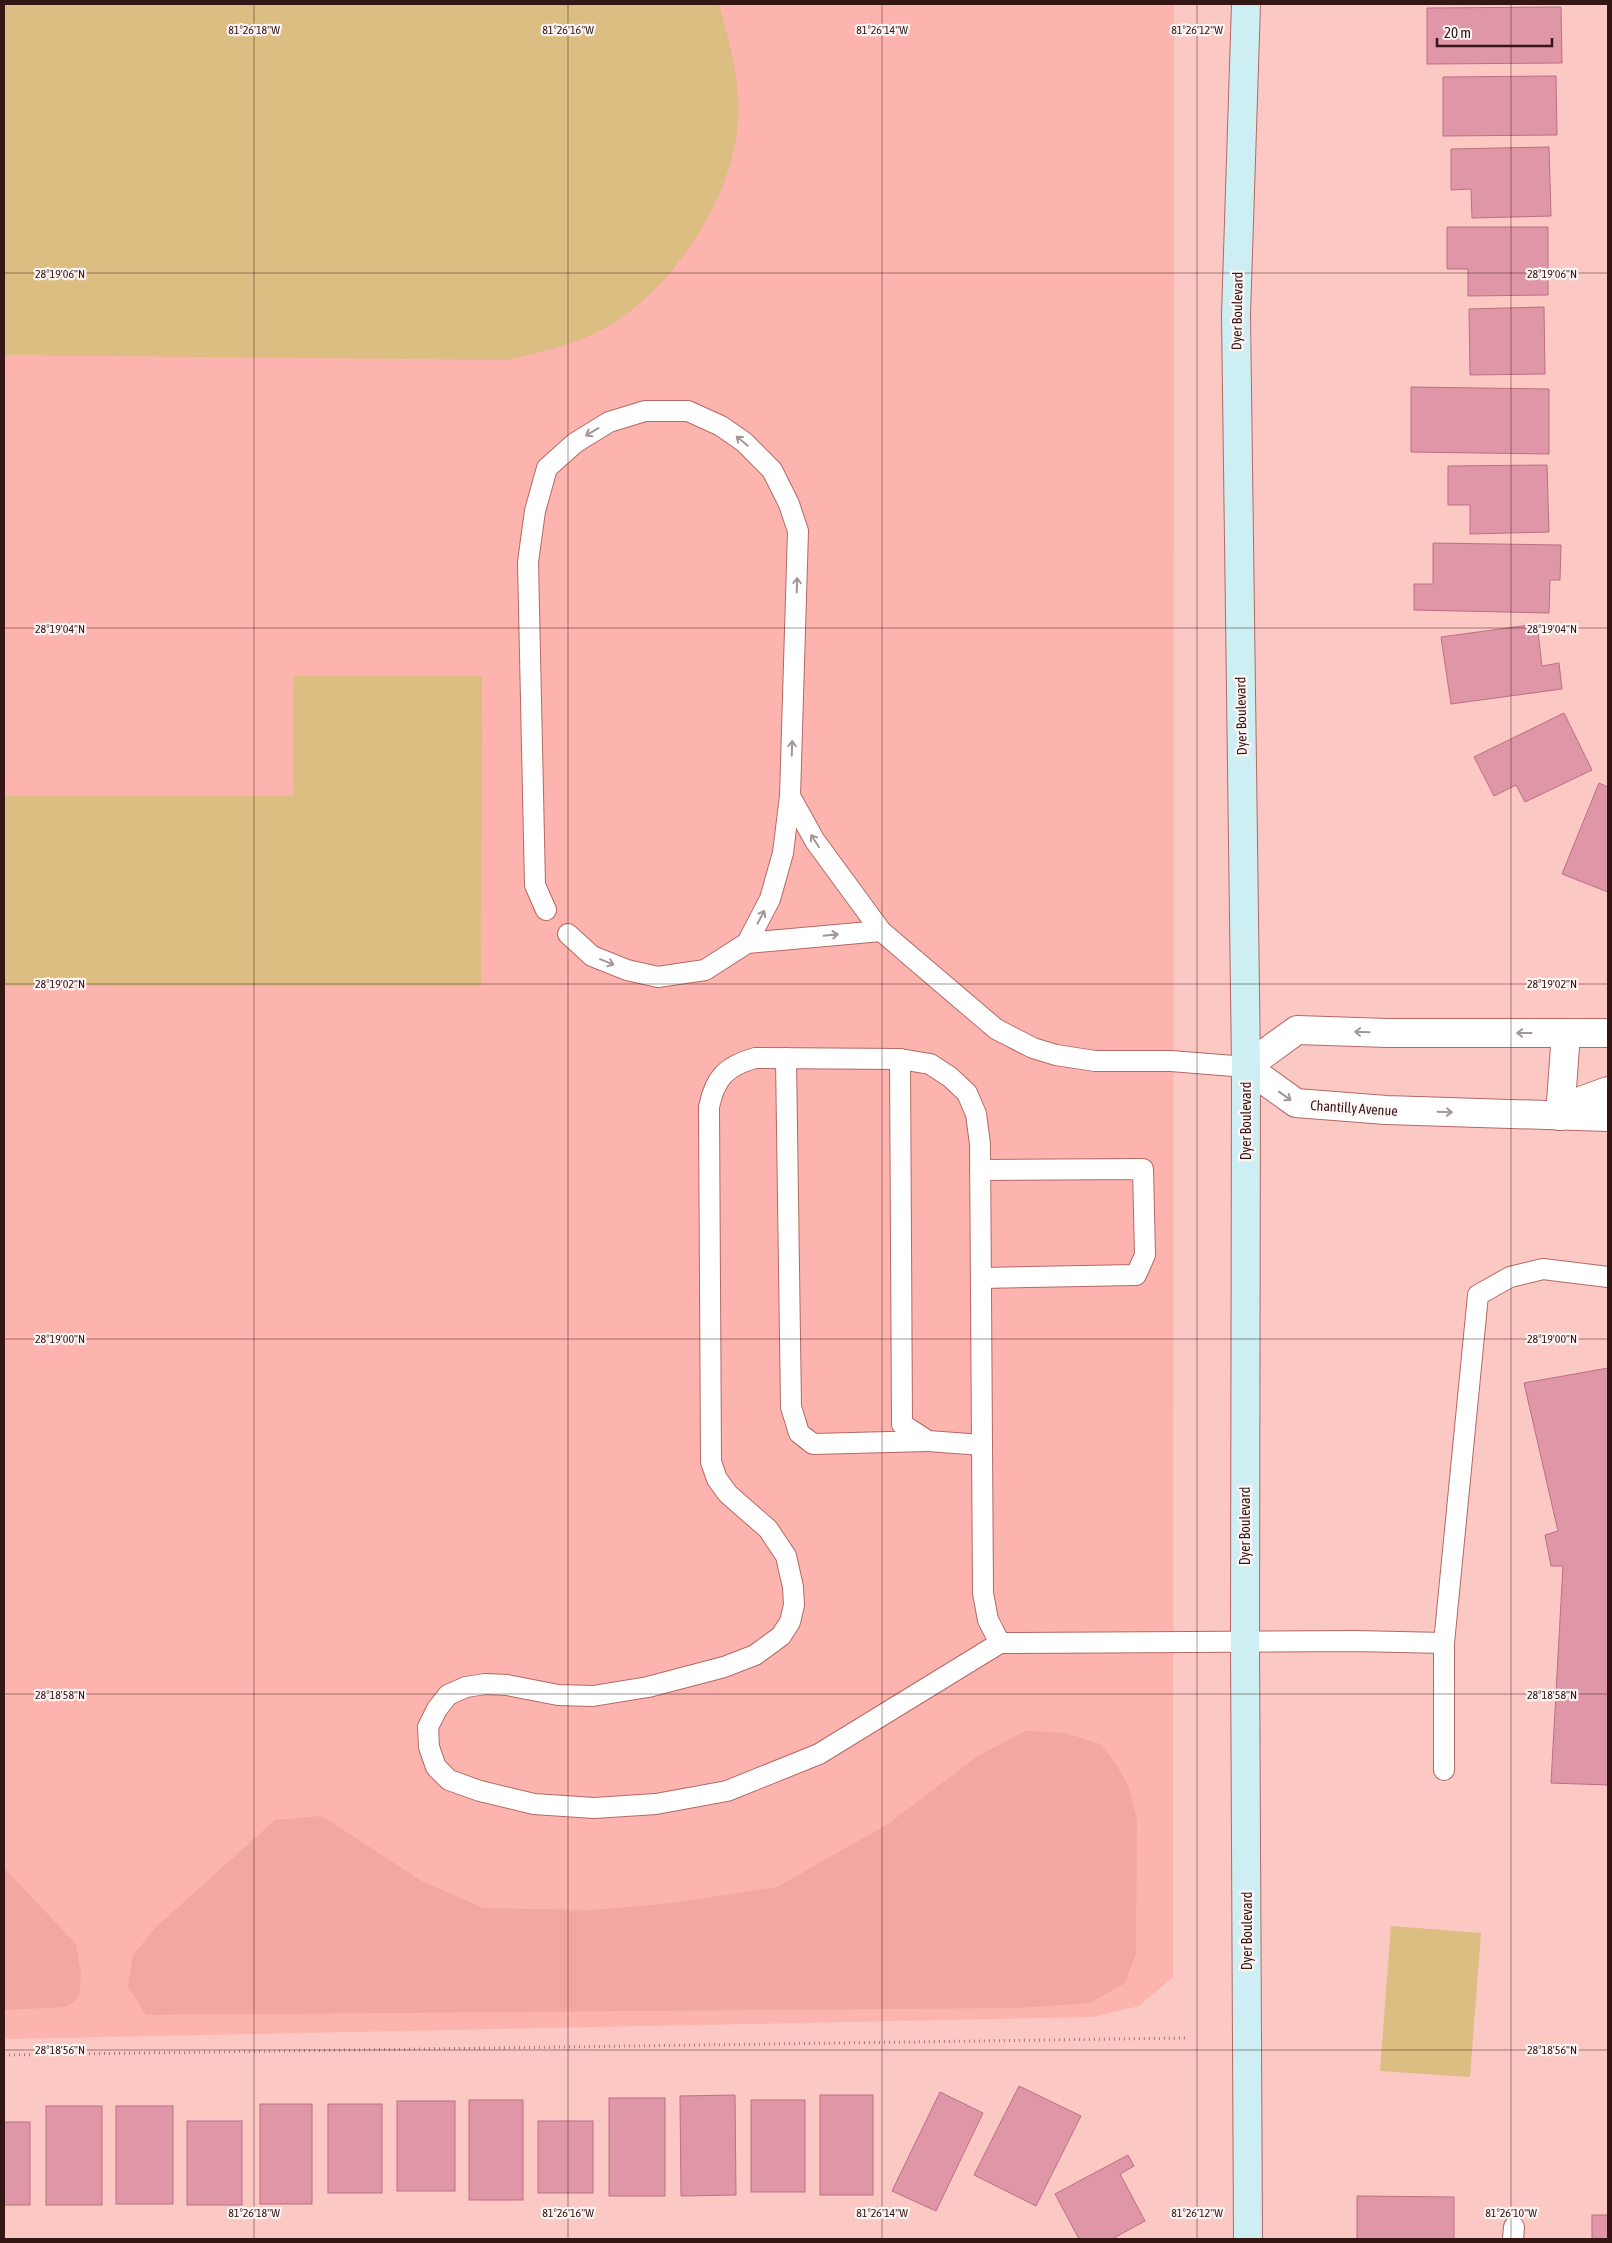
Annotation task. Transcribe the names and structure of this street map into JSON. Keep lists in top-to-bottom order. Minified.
{"streets":{"main road":["Dyer Boulevard"],"street":["Chantilly Avenue"]},"crossings":[["Dyer Boulevard","Chantilly Avenue"]],"scale_bar":"20 m","coordinates":["81°26'18\"W","81°26'16\"W","81°26'14\"W","81°26'12\"W","28°19'06\"N","28°19'04\"N","28°19'02\"N","28°19'00\"N","28°18'58\"N","28°18'56\"N","81°26'10\"W"]}
